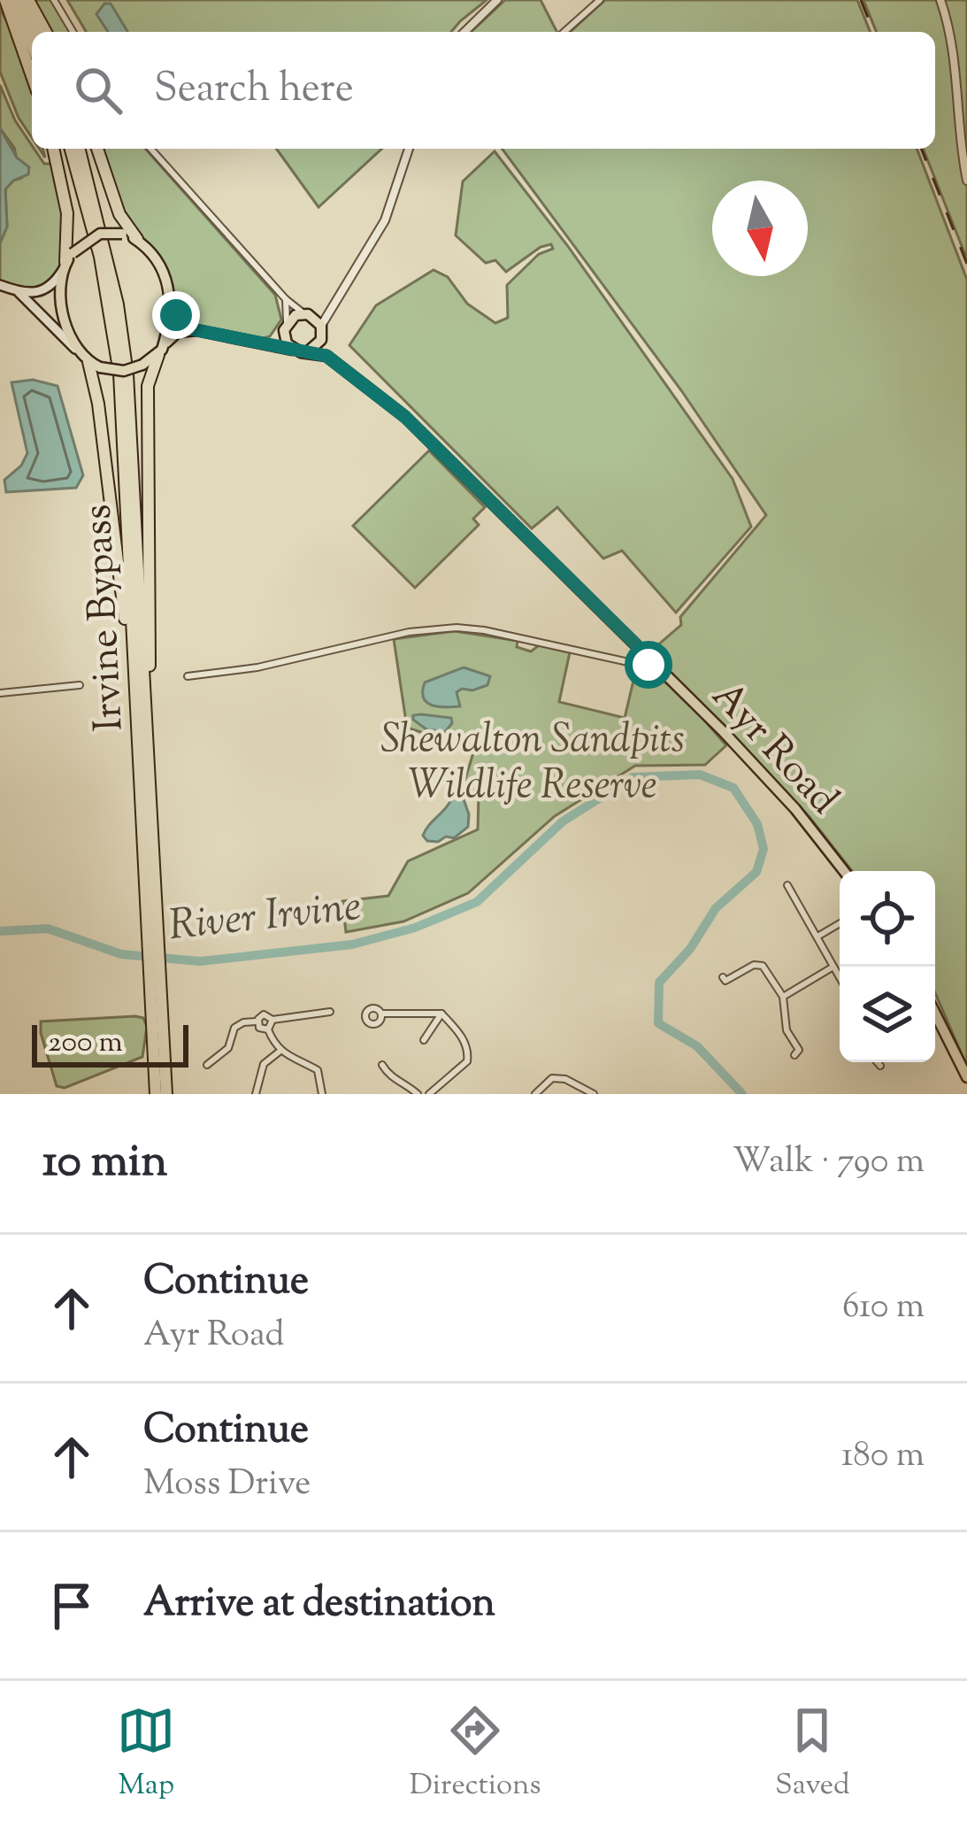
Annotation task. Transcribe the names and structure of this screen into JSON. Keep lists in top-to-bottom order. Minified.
{"streets":{"highway":["Irvine Bypass"],"main road":["Ayr Road"]},"water":["River Irvine"],"parks":["Shewalton Sandpits Wildlife Reserve"],"scale_bar":"200 m","north":"bottom","page":{"search":"Search here","scale":"200 m","heading":["10 min","Walk · 790 m"],"list":[["Continue","Ayr Road","610 m"],["Continue","Moss Drive","180 m"],"Arrive at destination"],"nav":["Map","Directions","Saved"]}}
